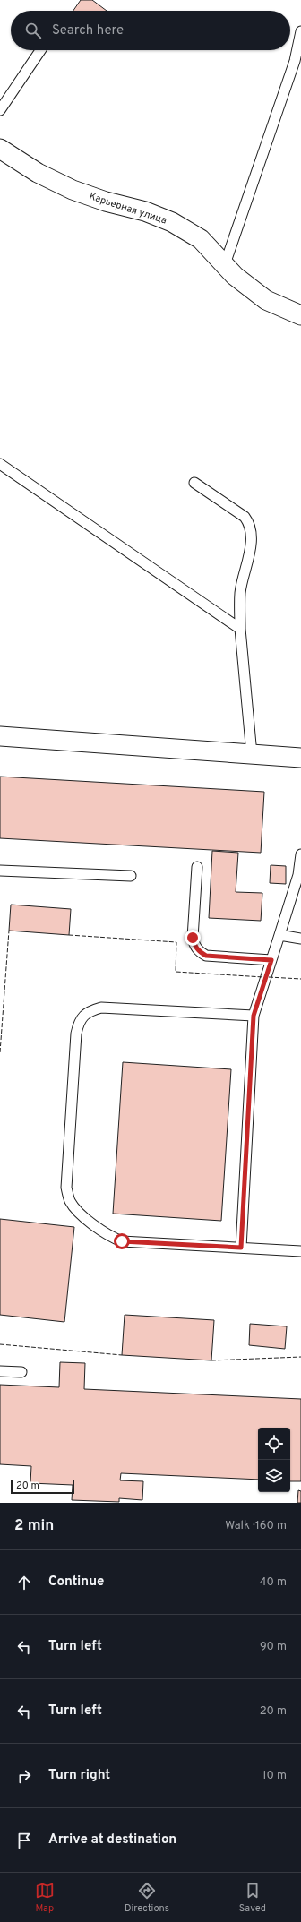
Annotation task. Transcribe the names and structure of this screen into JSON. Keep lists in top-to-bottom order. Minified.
{"streets":{"street":["Карьерная улица"]},"scale_bar":"20 m","page":{"search":"Search here","scale":"20 m","heading":["2 min","Walk · 160 m"],"list":[["Continue","40 m"],["Turn left","90 m"],["Turn left","20 m"],["Turn right","10 m"],"Arrive at destination"],"nav":["Map","Directions","Saved"]}}
